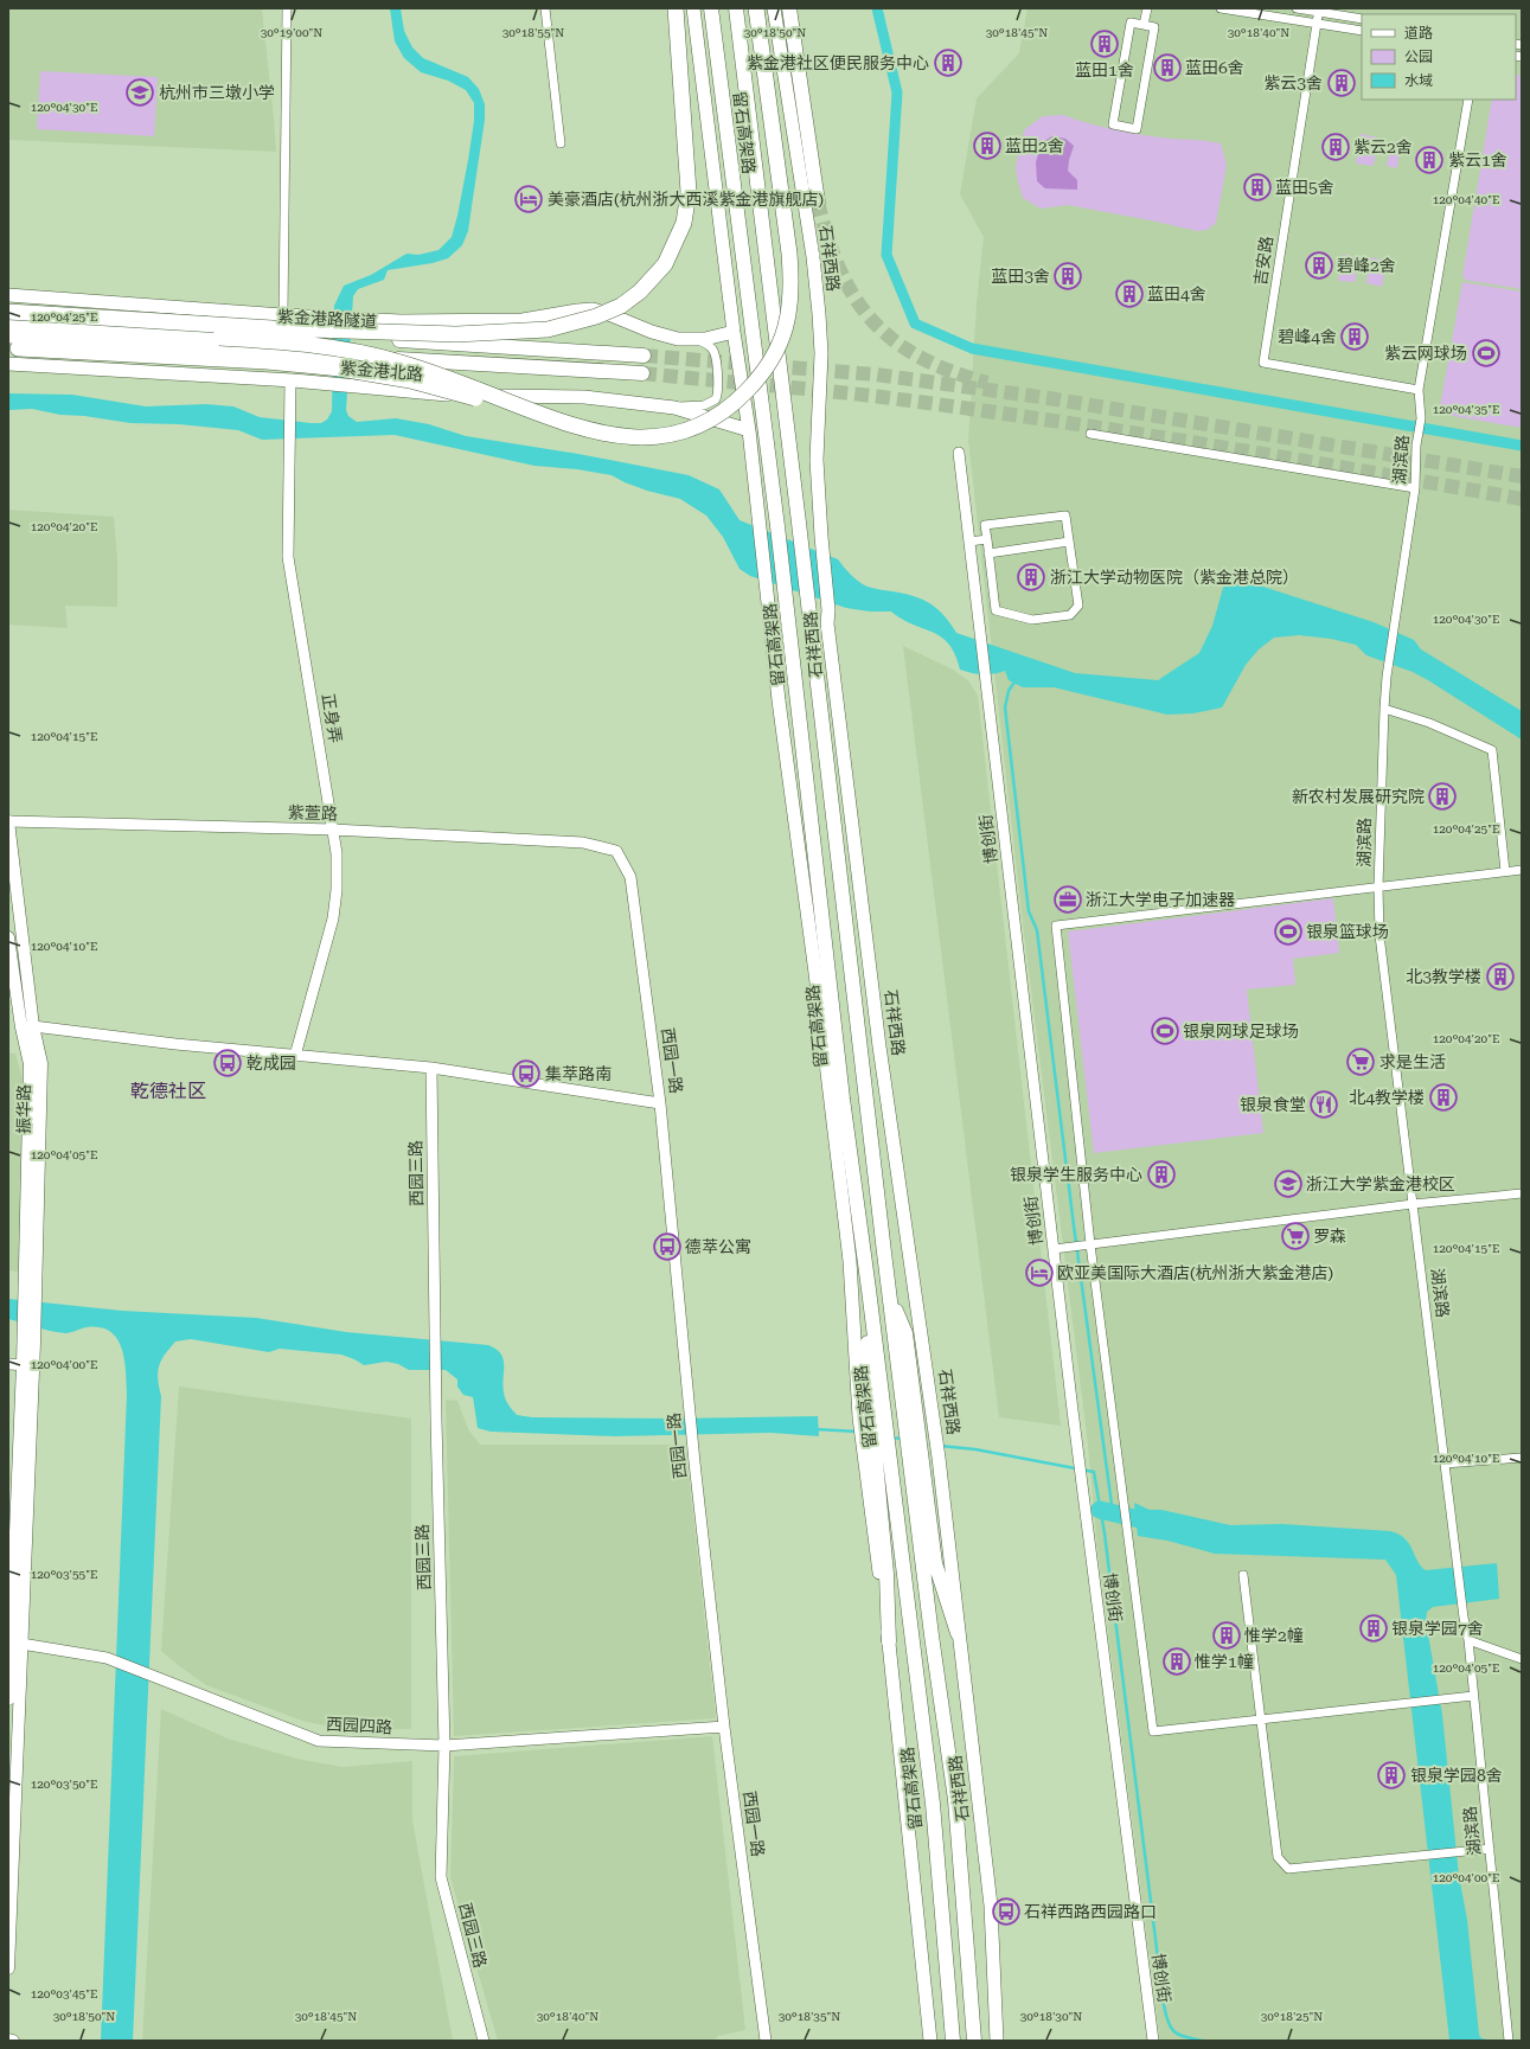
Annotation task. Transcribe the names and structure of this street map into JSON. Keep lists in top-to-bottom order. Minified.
{"streets":{"highway":["留石高架路","紫金港路隧道"],"main road":["石祥西路","紫金港北路","振华路"],"street":["吉安路","湖滨路","正身弄","紫萱路","博创街","西园一路","西园三路","西园四路"]},"crossings":[["吉安路","湖滨路"],["紫金港北路","正身弄"],["正身弄","紫萱路"],["紫萱路","西园一路"],["紫萱路","振华路"],["西园一路","西园四路"],["振华路","西园四路"],["西园三路","西园四路"]],"districts":["乾德社区"],"places":{"building":["蓝田1舍","紫金港社区便民服务中心","蓝田6舍","紫云3舍","蓝田2舍","紫云2舍","紫云1舍","蓝田5舍","碧峰2舍","蓝田3舍","蓝田4舍","碧峰4舍","浙江大学动物医院（紫金港总院）","新农村发展研究院","北3教学楼","北4教学楼","银泉学生服务中心","银泉学园7舍","惟学2幢","惟学1幢","银泉学园8舍"],"school or university":["杭州市三墩小学","浙江大学紫金港校区"],"hotel":["美豪酒店(杭州浙大西溪紫金港旗舰店)","欧亚美国际大酒店(杭州浙大紫金港店)"],"sports":["紫云网球场","银泉篮球场","银泉网球足球场"],"office":["浙江大学电子加速器"],"supermarket":["求是生活","罗森"],"bus stop":["乾成园","集萃路南","德萃公寓","石祥西路西园路口"],"restaurant":["银泉食堂"]},"legend":["道路","公园","水域"],"coordinates":["30°19'00\"N","30°18'55\"N","30°18'50\"N","30°18'45\"N","30°18'40\"N","120°04'30\"E","120°04'40\"E","120°04'25\"E","120°04'35\"E","120°04'20\"E","120°04'15\"E","120°04'10\"E","120°04'05\"E","120°04'00\"E","120°03'55\"E","120°03'50\"E","120°03'45\"E","30°18'35\"N","30°18'30\"N","30°18'25\"N"]}
